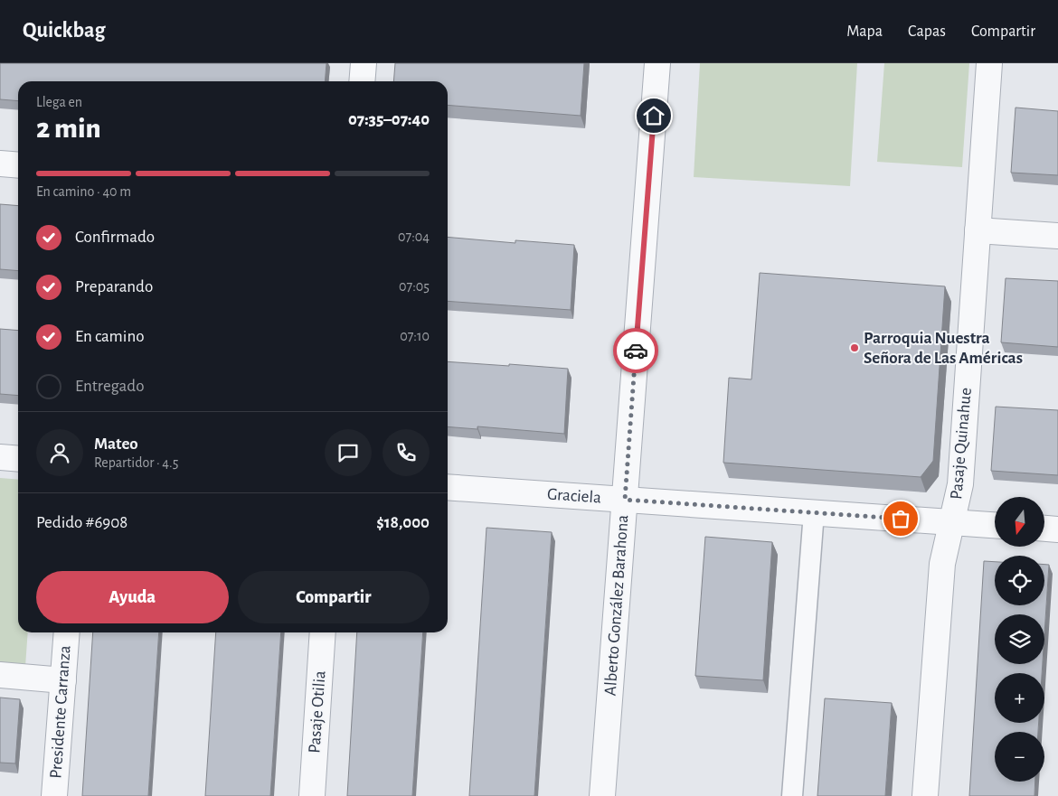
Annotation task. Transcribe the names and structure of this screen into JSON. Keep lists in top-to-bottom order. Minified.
{"streets":{"street":["Pasaje Quinahue","Graciela","Alberto González Barahona","Presidente Carranza","Pasaje Otilia"]},"crossings":[["Pasaje Quinahue","Graciela"],["Graciela","Alberto González Barahona"]],"places":["Parroquia Nuestra Señora de Las Américas"],"north":"bottom","page":{"header":"Quickbag","nav":["Mapa","Capas","Compartir"],"heading":["2 min","Llega en","07:35–07:40"],"panel":["Mateo","Repartidor · 4.5","Pedido #6908","$18,000"],"bar":"En camino · 40 m","list":[["Confirmado","07:04"],["Preparando","07:05"],["En camino","07:10"],"Entregado"],"map_buttons":["+","−"],"buttons":["Ayuda","Compartir"]}}
